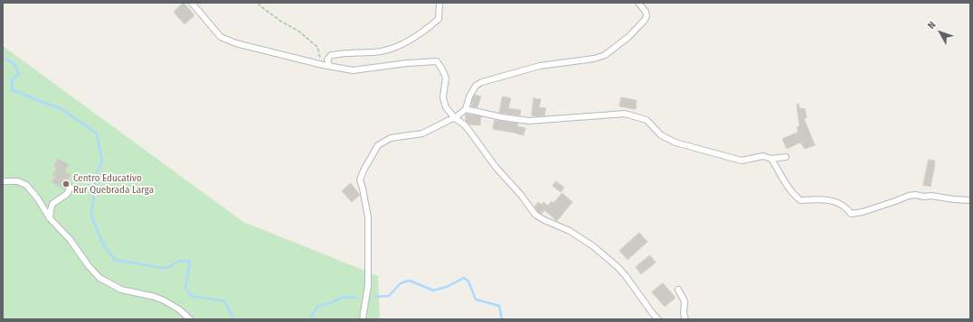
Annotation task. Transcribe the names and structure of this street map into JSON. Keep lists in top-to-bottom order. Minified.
{"places":["Centro Educativo Rur Quebrada Larga"],"north":"top left"}
